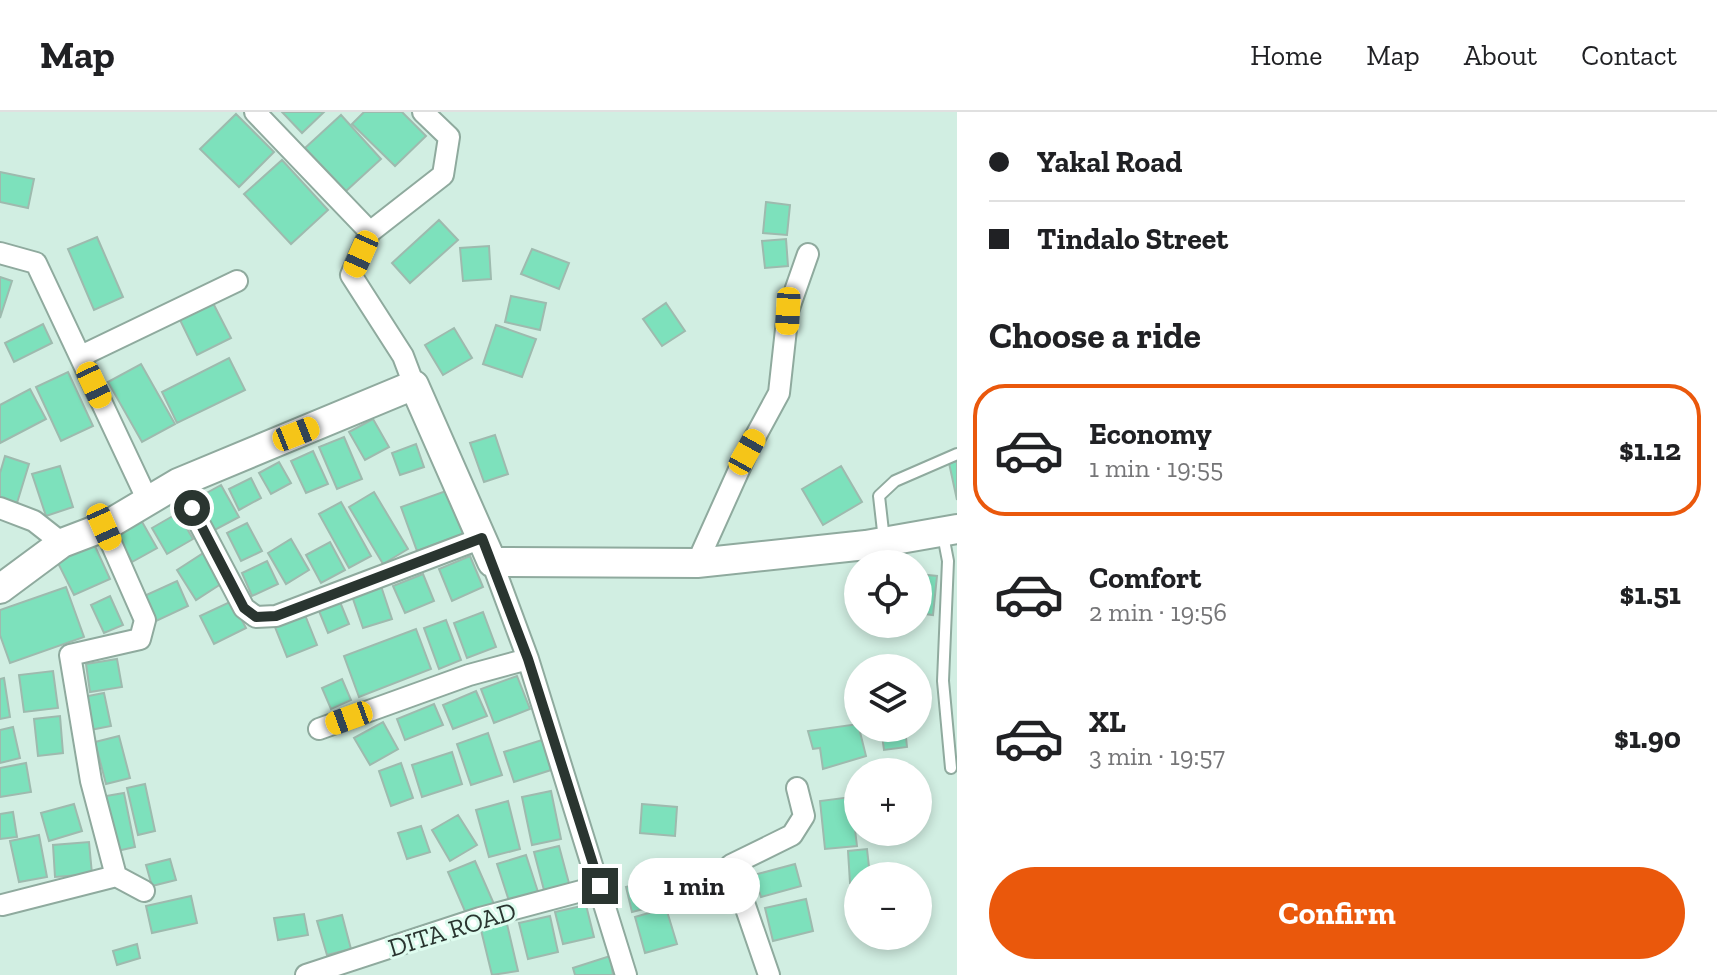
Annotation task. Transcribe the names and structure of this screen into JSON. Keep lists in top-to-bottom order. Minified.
{"streets":{"street":["DITA ROAD"]},"page":{"header":"Map","nav":["Home","Map","About","Contact"],"banner":["Yakal Road","Tindalo Street"],"heading":"Choose a ride","list":[{"name":"Economy","note":"1 min · 19:55","value":"$1.12"},{"name":"Comfort","note":"2 min · 19:56","value":"$1.51"},{"name":"XL","note":"3 min · 19:57","value":"$1.90"}],"map_buttons":["+","−"],"buttons":"Confirm","bubble":"1 min"}}
